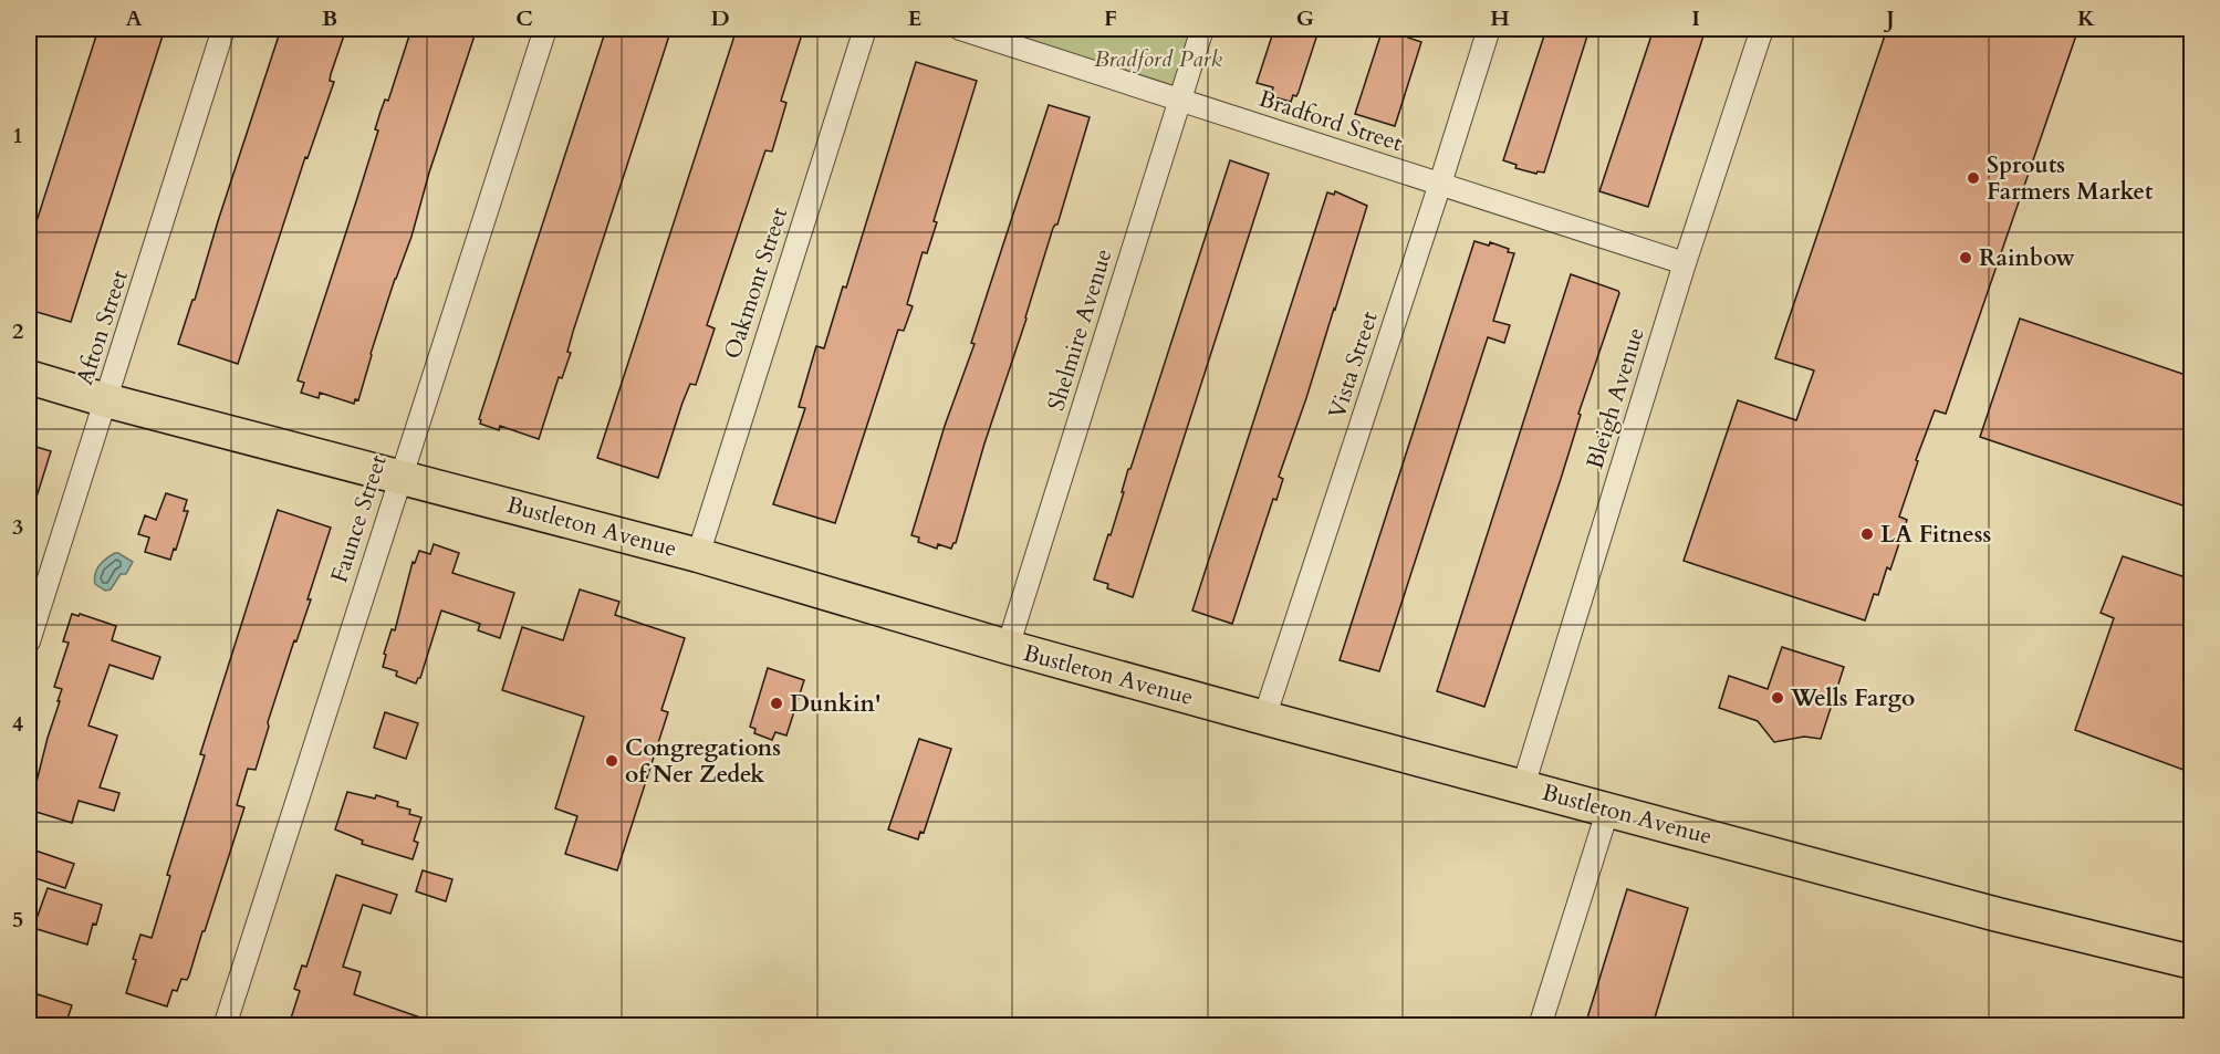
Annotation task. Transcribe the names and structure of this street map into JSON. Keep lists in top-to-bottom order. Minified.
{"streets":{"main road":["Bustleton Avenue"],"street":["Bradford Street","Oakmont Street","Afton Street","Shelmire Avenue","Vista Street","Bleigh Avenue","Faunce Street"]},"crossings":[["Bradford Street","Shelmire Avenue"],["Bradford Street","Vista Street"],["Bradford Street","Bleigh Avenue"],["Oakmont Street","Bustleton Avenue"],["Afton Street","Bustleton Avenue"],["Shelmire Avenue","Bustleton Avenue"],["Vista Street","Bustleton Avenue"],["Bleigh Avenue","Bustleton Avenue"],["Faunce Street","Bustleton Avenue"]],"parks":["Bradford Park"],"places":["Sprouts Farmers Market","Rainbow","LA Fitness","Wells Fargo","Dunkin'","Congregations of Ner Zedek"],"grid":{"columns":["A","B","C","D","E","F","G","H","I","J","K"],"rows":["1","2","3","4","5"]}}
